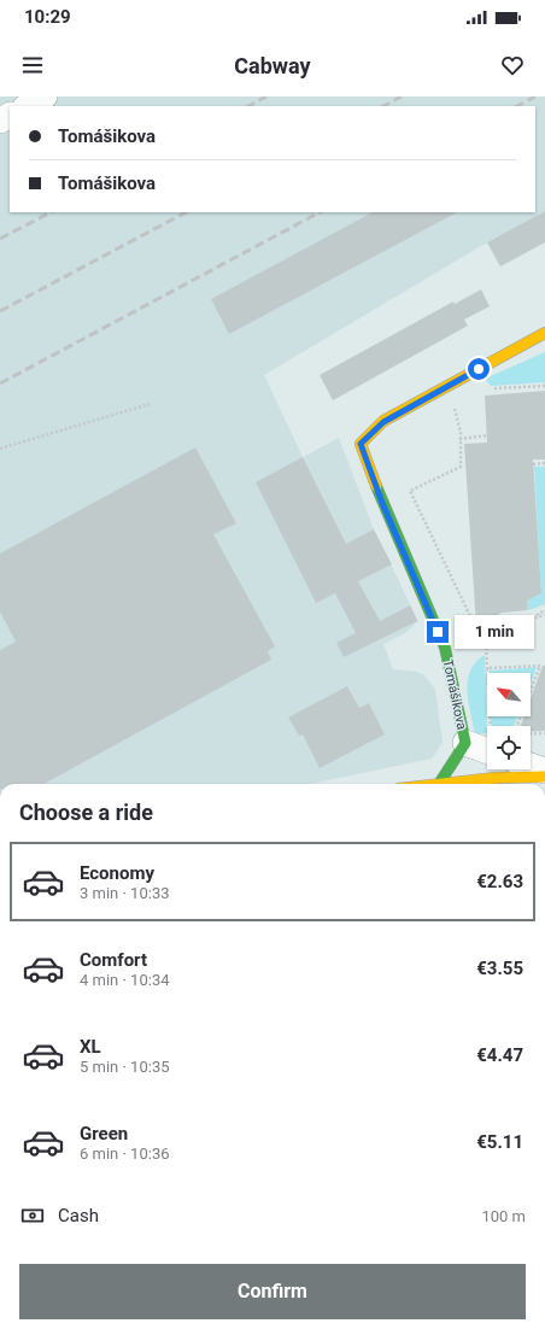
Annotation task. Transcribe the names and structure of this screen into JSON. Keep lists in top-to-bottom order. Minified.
{"streets":{"street":["Tomášikova"]},"north":"top left","page":{"status":"10:29","header":"Cabway","banner":["Tomášikova","Tomášikova"],"bubble":"1 min","heading":"Choose a ride","list":[{"name":"Economy","note":"3 min · 10:33","value":"€2.63"},{"name":"Comfort","note":"4 min · 10:34","value":"€3.55"},{"name":"XL","note":"5 min · 10:35","value":"€4.47"},{"name":"Green","note":"6 min · 10:36","value":"€5.11"}],"pay":["Cash","100 m"],"buttons":"Confirm"}}
